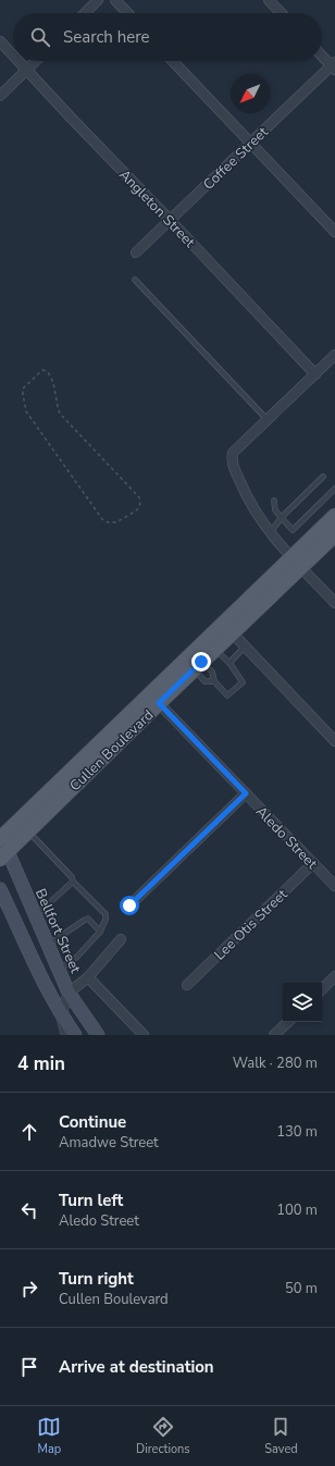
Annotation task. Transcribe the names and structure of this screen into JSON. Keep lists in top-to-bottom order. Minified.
{"streets":{"main road":["Cullen Boulevard","Bellfort Street"],"street":["Coffee Street","Angleton Street","Aledo Street","Lee Otis Street"]},"crossings":[["Coffee Street","Angleton Street"],["Cullen Boulevard","Aledo Street"],["Cullen Boulevard","Bellfort Street"],["Aledo Street","Lee Otis Street"]],"north":"bottom left","page":{"search":"Search here","heading":["4 min","Walk · 280 m"],"list":[["Continue","Amadwe Street","130 m"],["Turn left","Aledo Street","100 m"],["Turn right","Cullen Boulevard","50 m"],"Arrive at destination"],"nav":["Map","Directions","Saved"]}}
